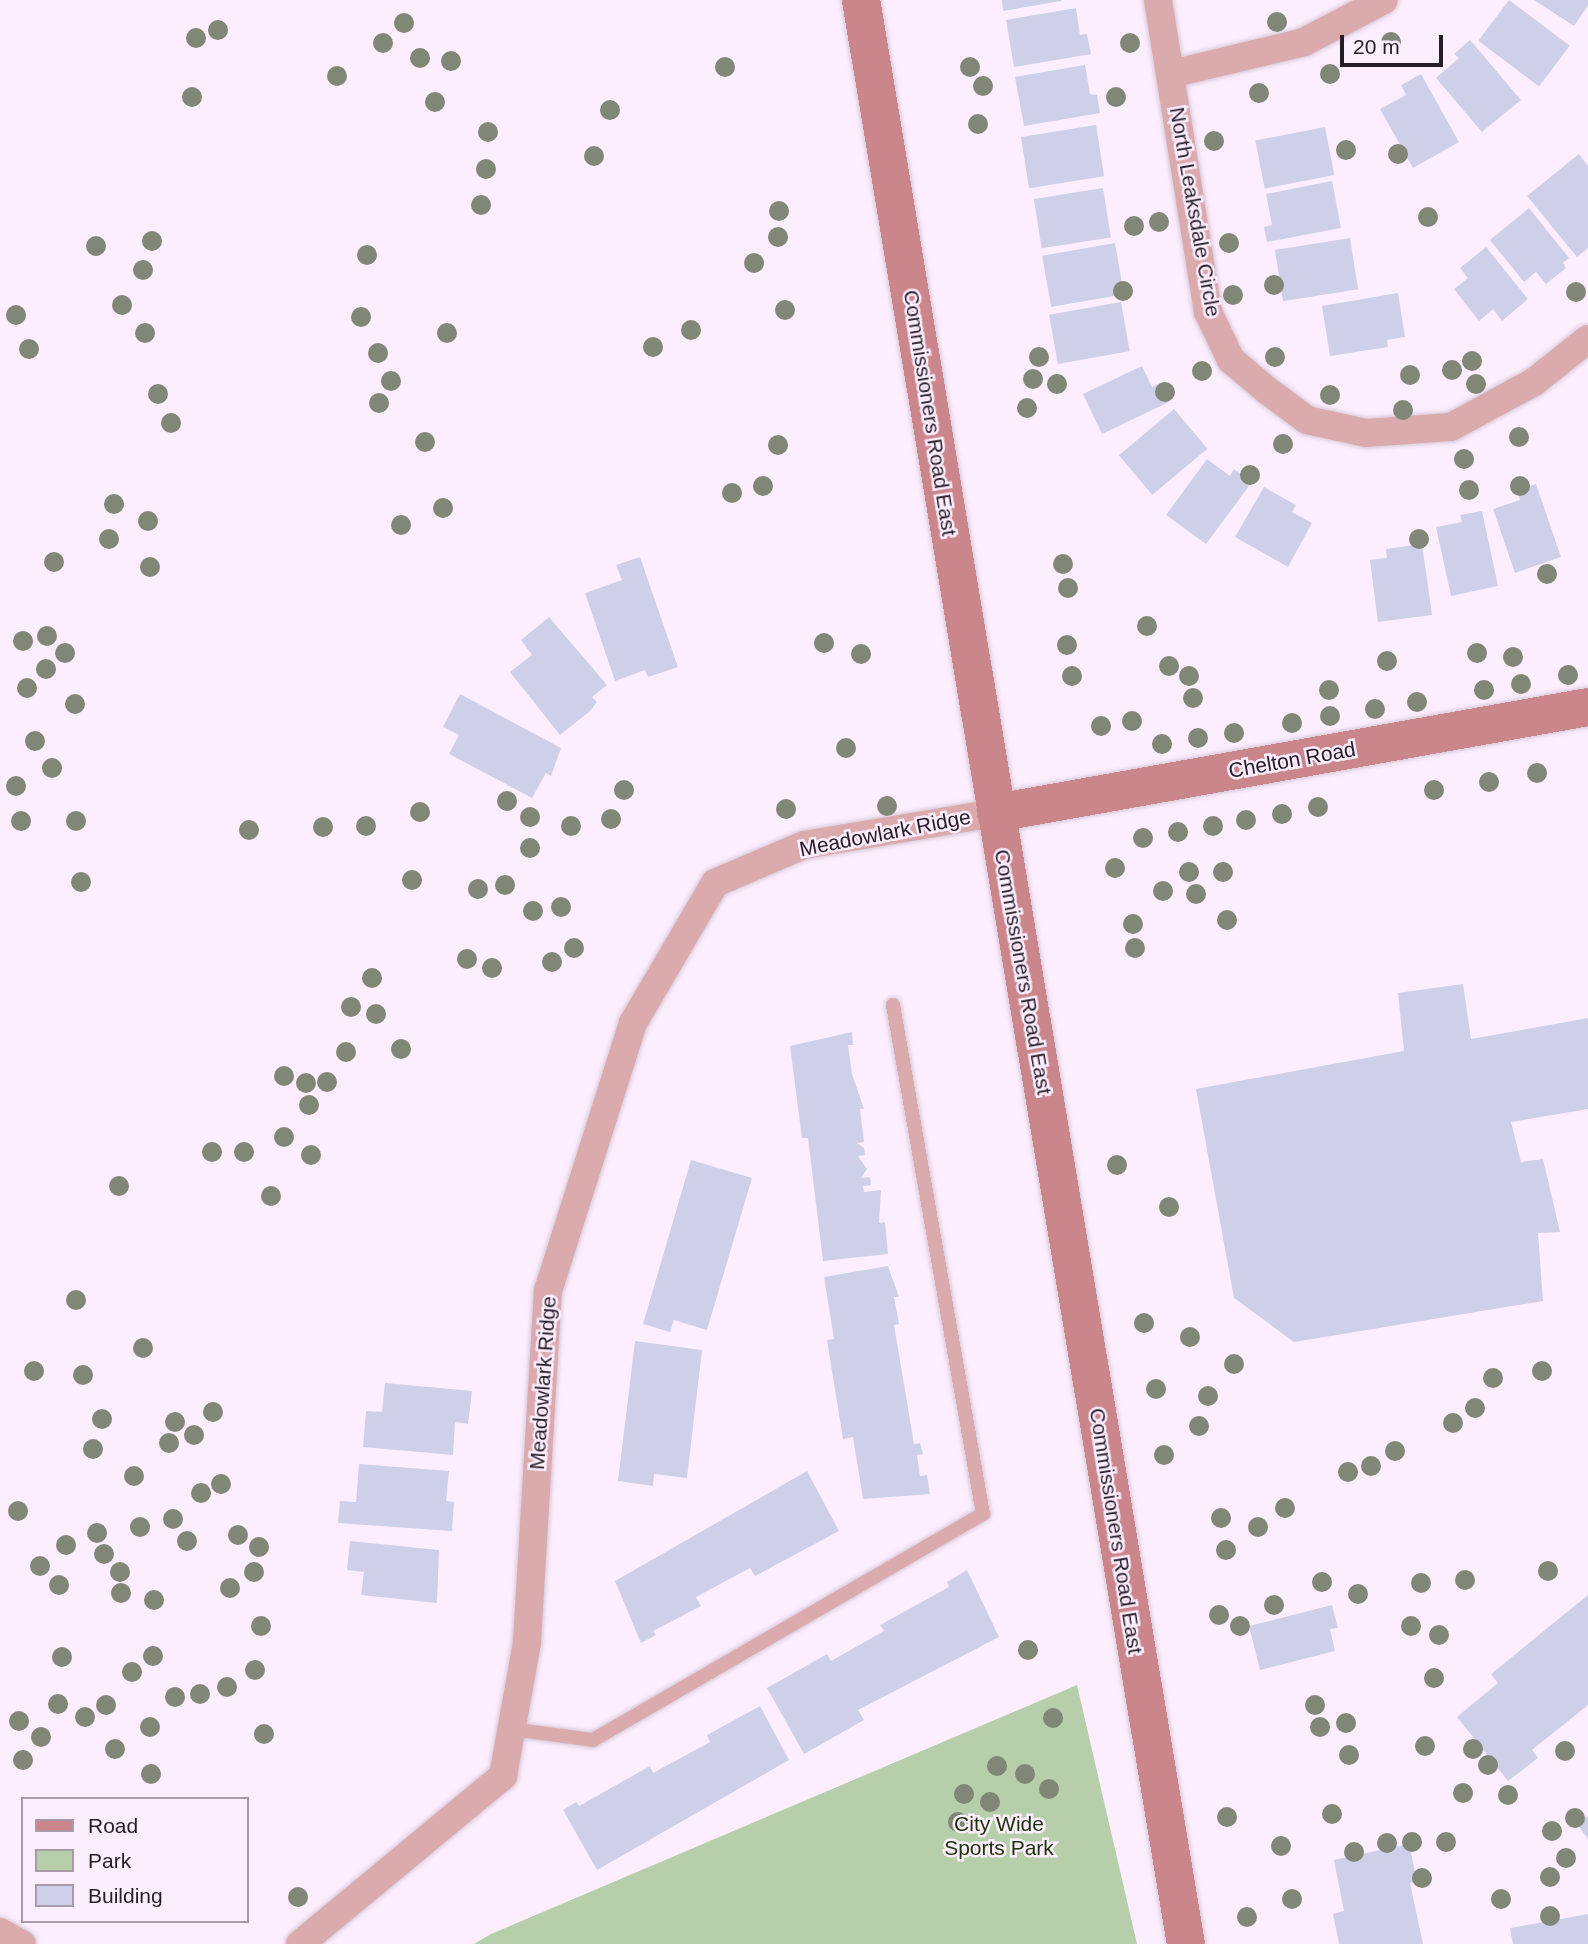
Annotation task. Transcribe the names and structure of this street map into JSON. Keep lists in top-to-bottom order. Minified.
{"streets":{"main road":["Commissioners Road East","Chelton Road"],"street":["North Leaksdale Circle","Meadowlark Ridge"]},"crossings":[["Commissioners Road East","Chelton Road"],["Commissioners Road East","Meadowlark Ridge"],["Chelton Road","Meadowlark Ridge"]],"parks":["City Wide Sports Park"],"legend":["Road","Park","Building"],"scale_bar":"20 m"}
